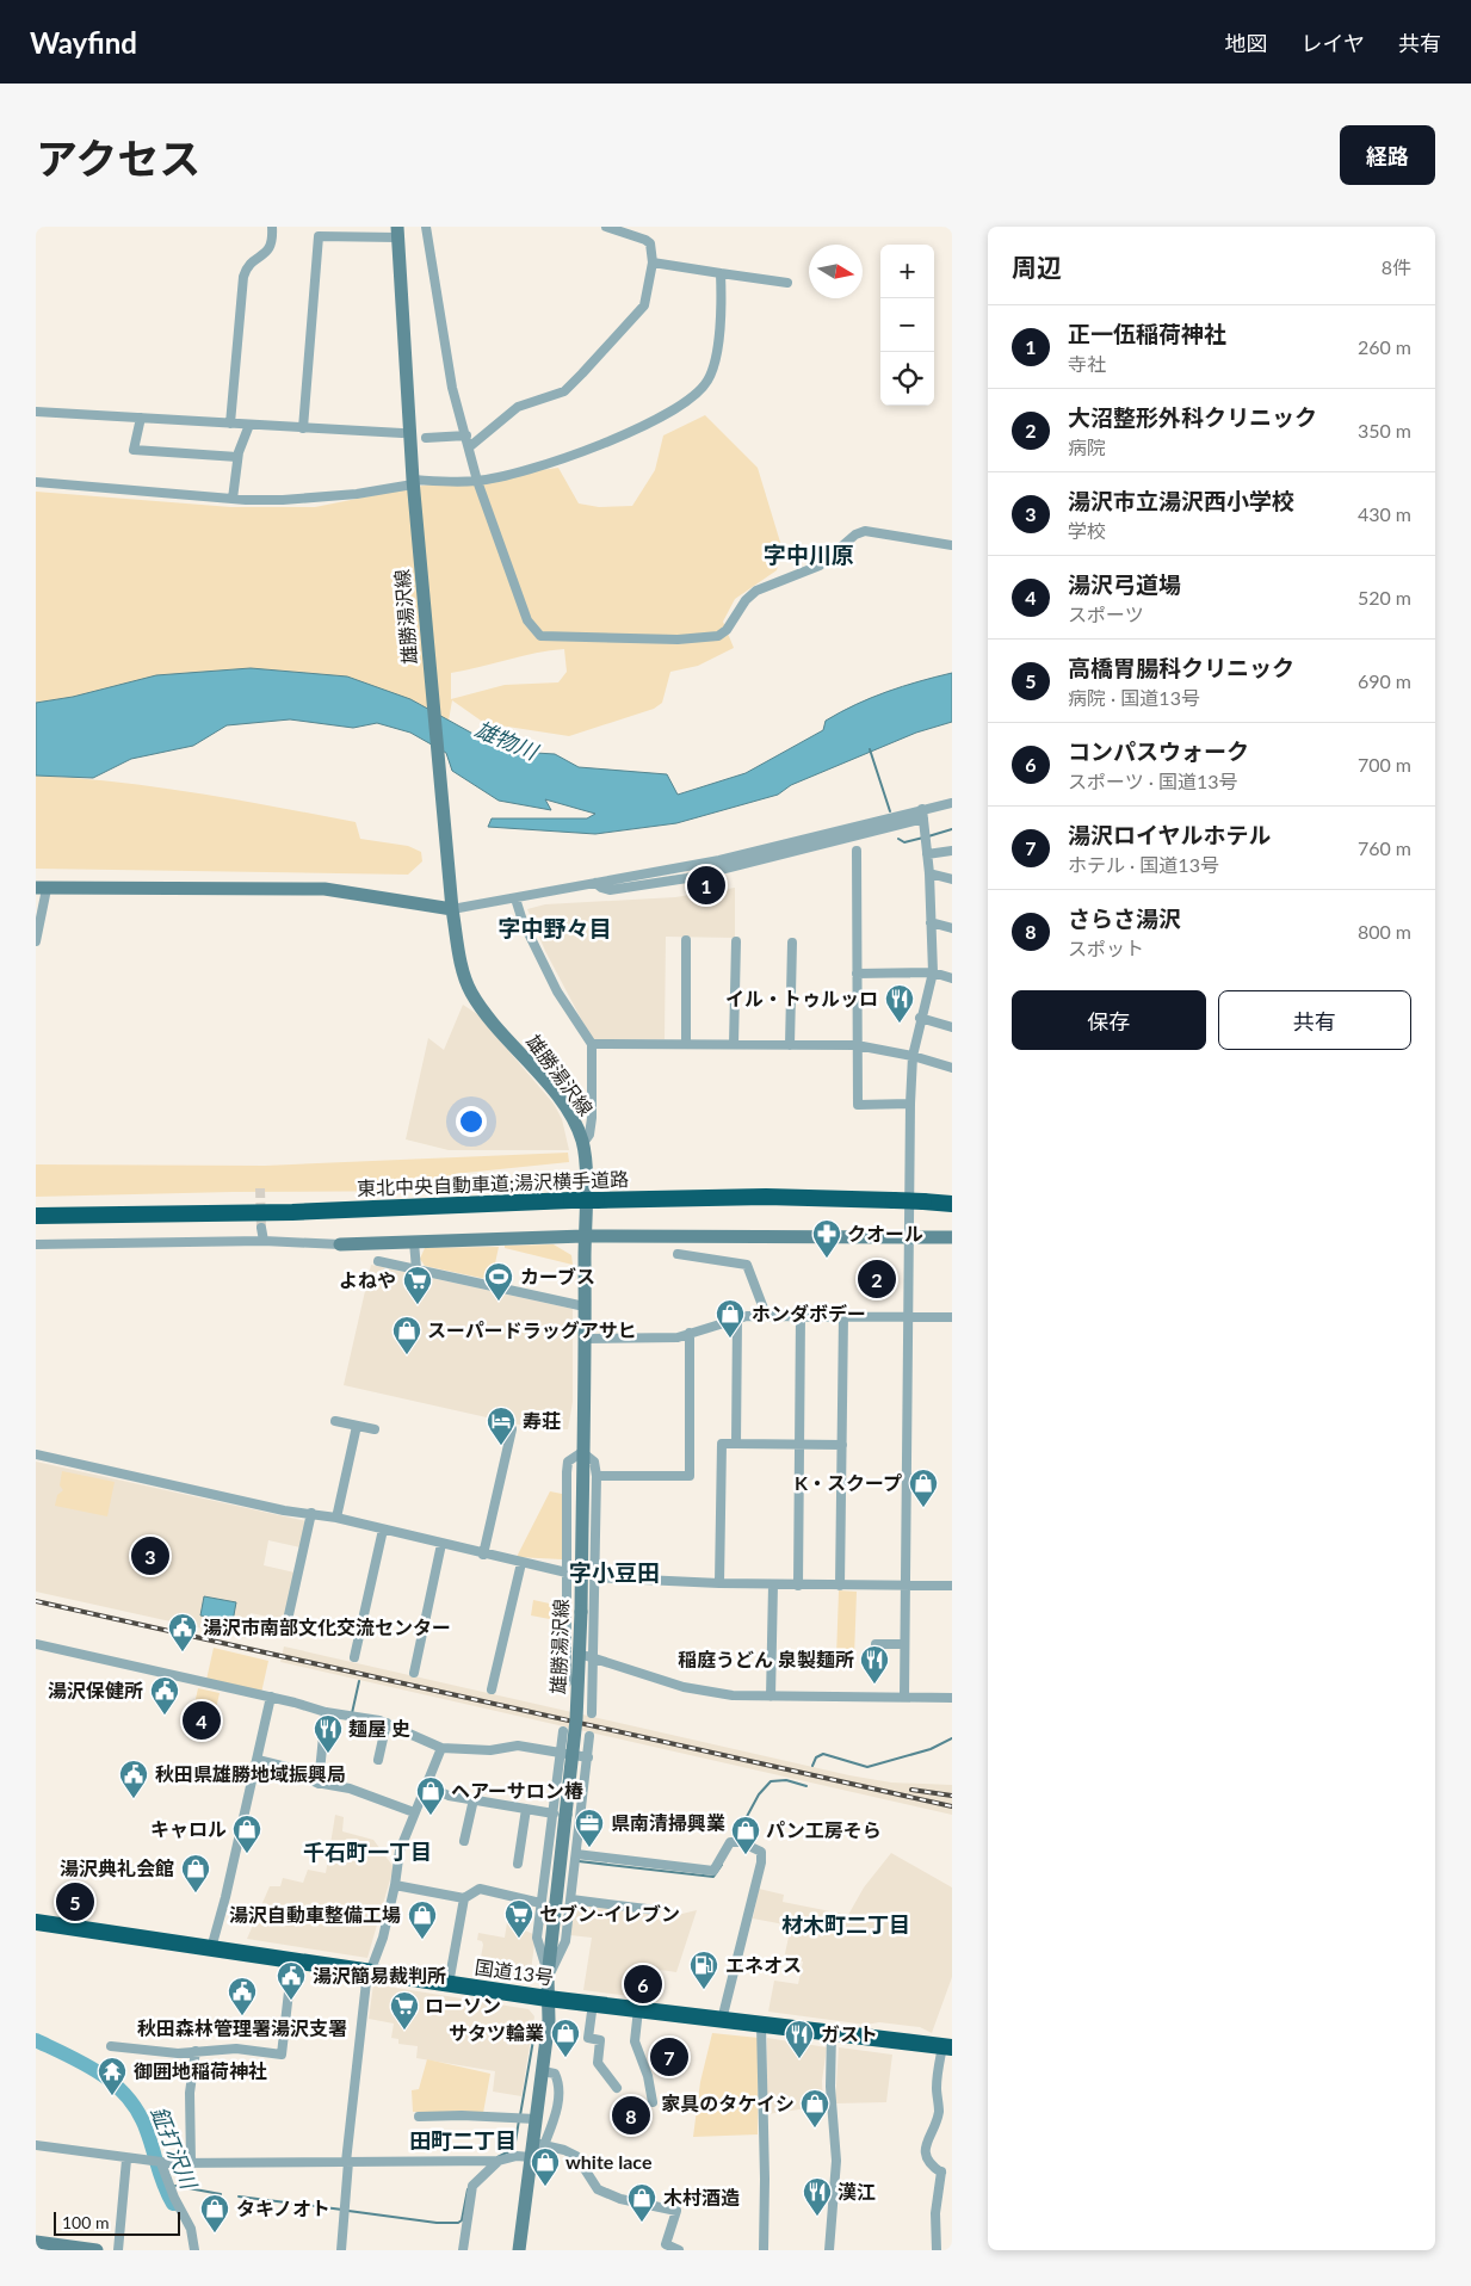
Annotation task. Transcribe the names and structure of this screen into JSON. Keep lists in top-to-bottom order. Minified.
{"streets":{"highway":["東北中央自動車道;湯沢横手道路","国道13号"],"main road":["雄勝湯沢線"]},"crossings":[["雄勝湯沢線","国道13号"]],"districts":["字中川原","字中野々目","字小豆田","千石町一丁目","材木町二丁目","田町二丁目"],"water":["雄物川","鉦打沢川"],"places":{"restaurant":["イル・トゥルッロ","稲庭うどん 泉製麺所","麺屋 史","ガスト","漢江"],"pharmacy":["クオール"],"sports":["カーブス"],"supermarket":["よねや","セブン-イレブン","ローソン"],"shop":["ホンダボデー","スーパードラッグアサヒ","K・スクープ","ヘアーサロン椿","キャロル","パン工房そら","湯沢典礼会館","湯沢自動車整備工場","サタツ輪業","家具のタケイシ","white lace","木村酒造","タキノオト"],"hotel":["寿荘"],"public building":["湯沢市南部文化交流センター","湯沢保健所","秋田県雄勝地域振興局","湯沢簡易裁判所","秋田森林管理署湯沢支署"],"office":["県南清掃興業"],"fuel station":["エネオス"],"temple":["御囲地稲荷神社"]},"scale_bar":"100 m","north":"right","page":{"header":"Wayfind","nav":["地図","レイヤ","共有"],"title":"アクセス","buttons":["経路",["保存","共有"]],"heading":["周辺","8件"],"map_buttons":["+","−"],"list":[{"mark":"1","name":"正一伍稲荷神社","note":"寺社","value":"260 m"},{"mark":"2","name":"大沼整形外科クリニック","note":"病院","value":"350 m"},{"mark":"3","name":"湯沢市立湯沢西小学校","note":"学校","value":"430 m"},{"mark":"4","name":"湯沢弓道場","note":"スポーツ","value":"520 m"},{"mark":"5","name":"高橋胃腸科クリニック","note":"病院 · 国道13号","value":"690 m"},{"mark":"6","name":"コンパスウォーク","note":"スポーツ · 国道13号","value":"700 m"},{"mark":"7","name":"湯沢ロイヤルホテル","note":"ホテル · 国道13号","value":"760 m"},{"mark":"8","name":"さらさ湯沢","note":"スポット","value":"800 m"}],"pins":["1","2","3","4","5","6","7","8"],"scale":"100 m"}}
